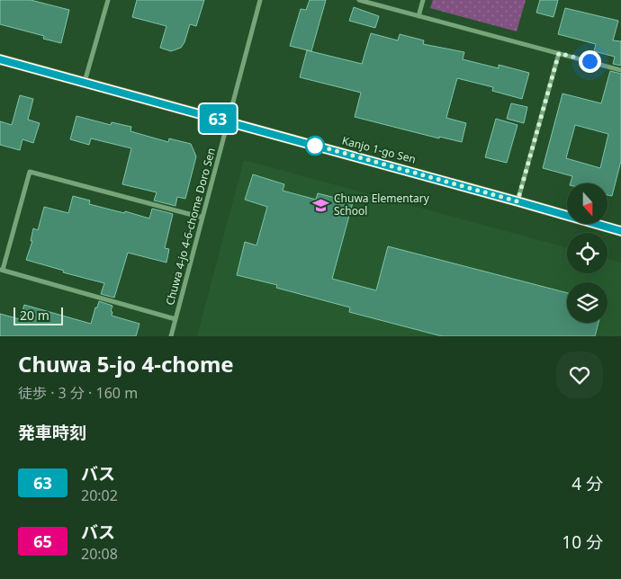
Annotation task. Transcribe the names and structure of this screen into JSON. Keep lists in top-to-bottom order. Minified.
{"streets":{"main road":["Kanjo 1-go Sen"],"street":["Chuwa 4-jo 4-6-chome Doro Sen"]},"crossings":[["Kanjo 1-go Sen","Chuwa 4-jo 4-6-chome Doro Sen"]],"places":{"school or university":["Chuwa Elementary School"]},"lines":["bus line 63"],"scale_bar":"20 m","north":"bottom","page":{"on_map":"63","scale":"20 m","heading":[["Chuwa 5-jo 4-chome","徒歩 · 3 分 · 160 m"],"発車時刻"],"list":[{"mark":"63","name":"バス","note":"20:02","value":"4 分"},{"mark":"65","name":"バス","note":"20:08","value":"10 分"}]}}
